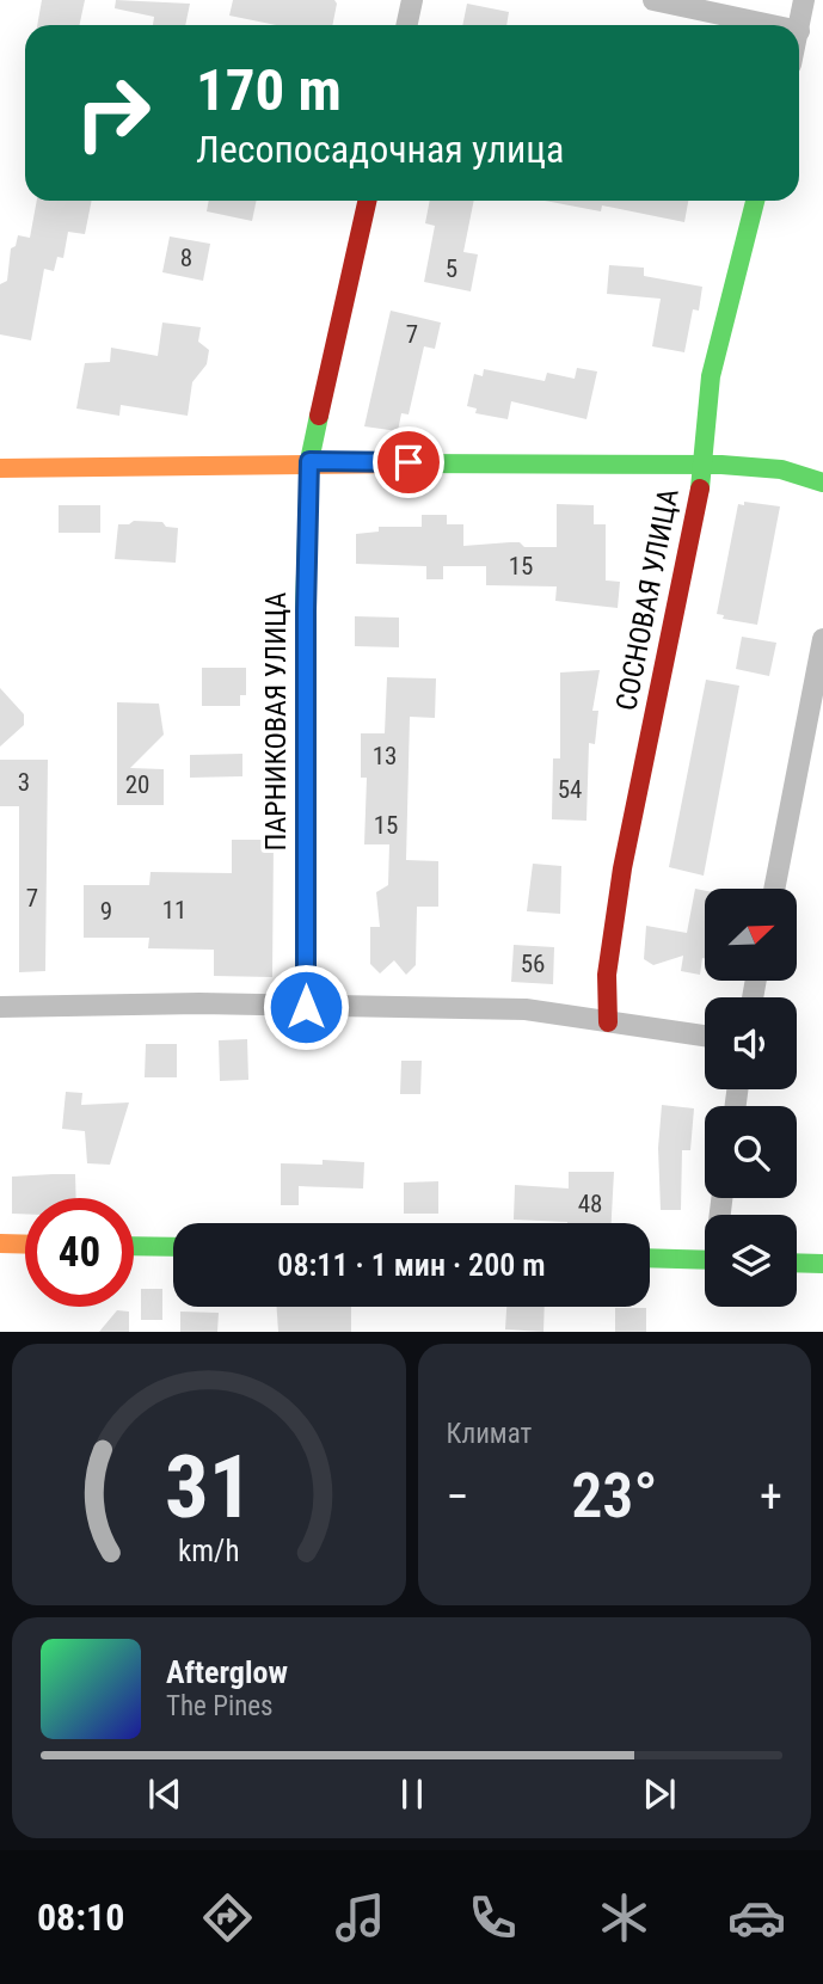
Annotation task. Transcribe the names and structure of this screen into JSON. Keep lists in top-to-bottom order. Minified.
{"streets":{"street":["СОСНОВАЯ УЛИЦА","ПАРНИКОВАЯ УЛИЦА"]},"house_numbers":["8","5","7","15","13","3","20","54","15","7","11","9","56","48"],"north":"top right","page":{"turn":["170 m","Лесопосадочная улица"],"limit":"40","trip":"08:11 · 1 мин · 200 m","tile":"Климат","heat":["−","23°","+"],"song":["Afterglow","The Pines"],"tabs":"08:10","gauge":["31","km/h"]}}
